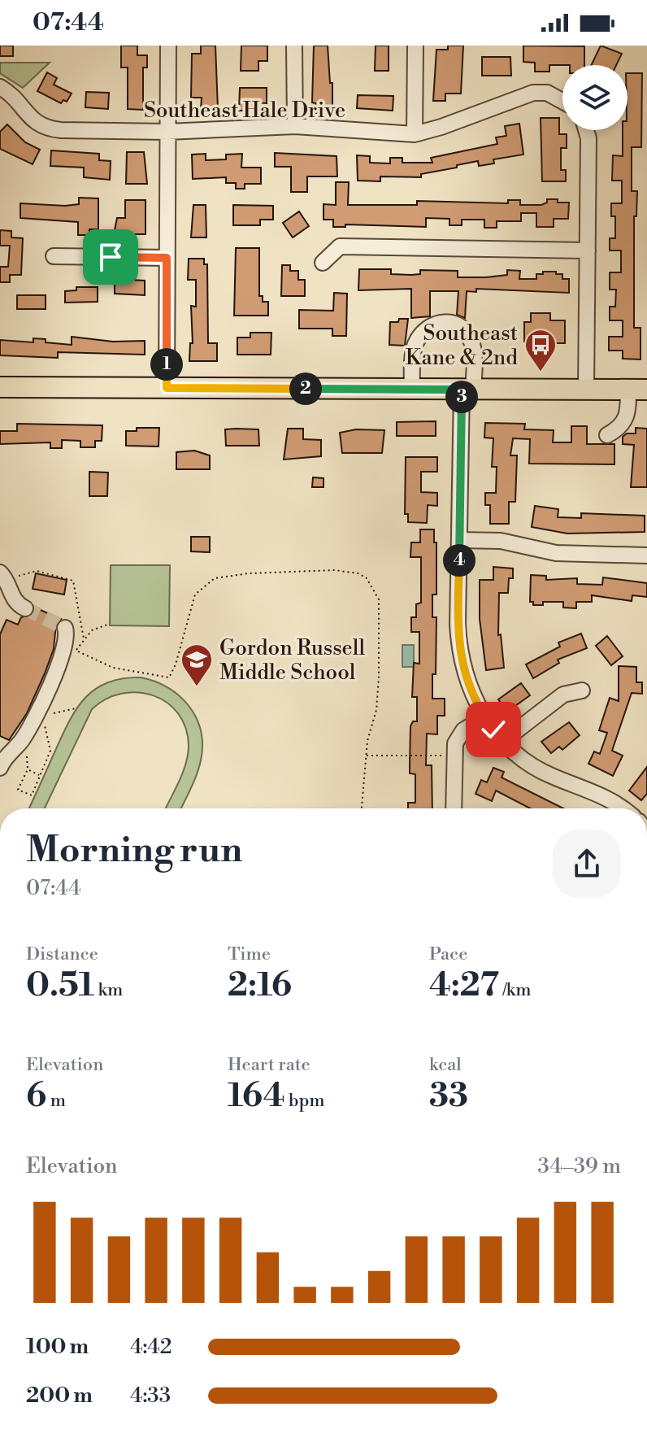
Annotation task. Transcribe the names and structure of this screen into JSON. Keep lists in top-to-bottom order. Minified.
{"streets":{"street":["Southeast Hale Drive"]},"places":{"bus stop":["Southeast Kane & 2nd"],"school or university":["Gordon Russell Middle School"]},"page":{"status":"07:44","pins":["1","2","3","4"],"heading":["Morning run","07:44"],"stats":[["Distance","0.51 km"],["Time","2:16"],["Pace","4:27 /km"],["Elevation","6 m"],["Heart rate","164 bpm"],["kcal","33"]],"chart":["Elevation","34–39 m"],"list":[{"name":"100 m","note":"4:42"},{"name":"200 m","note":"4:33"}]}}
